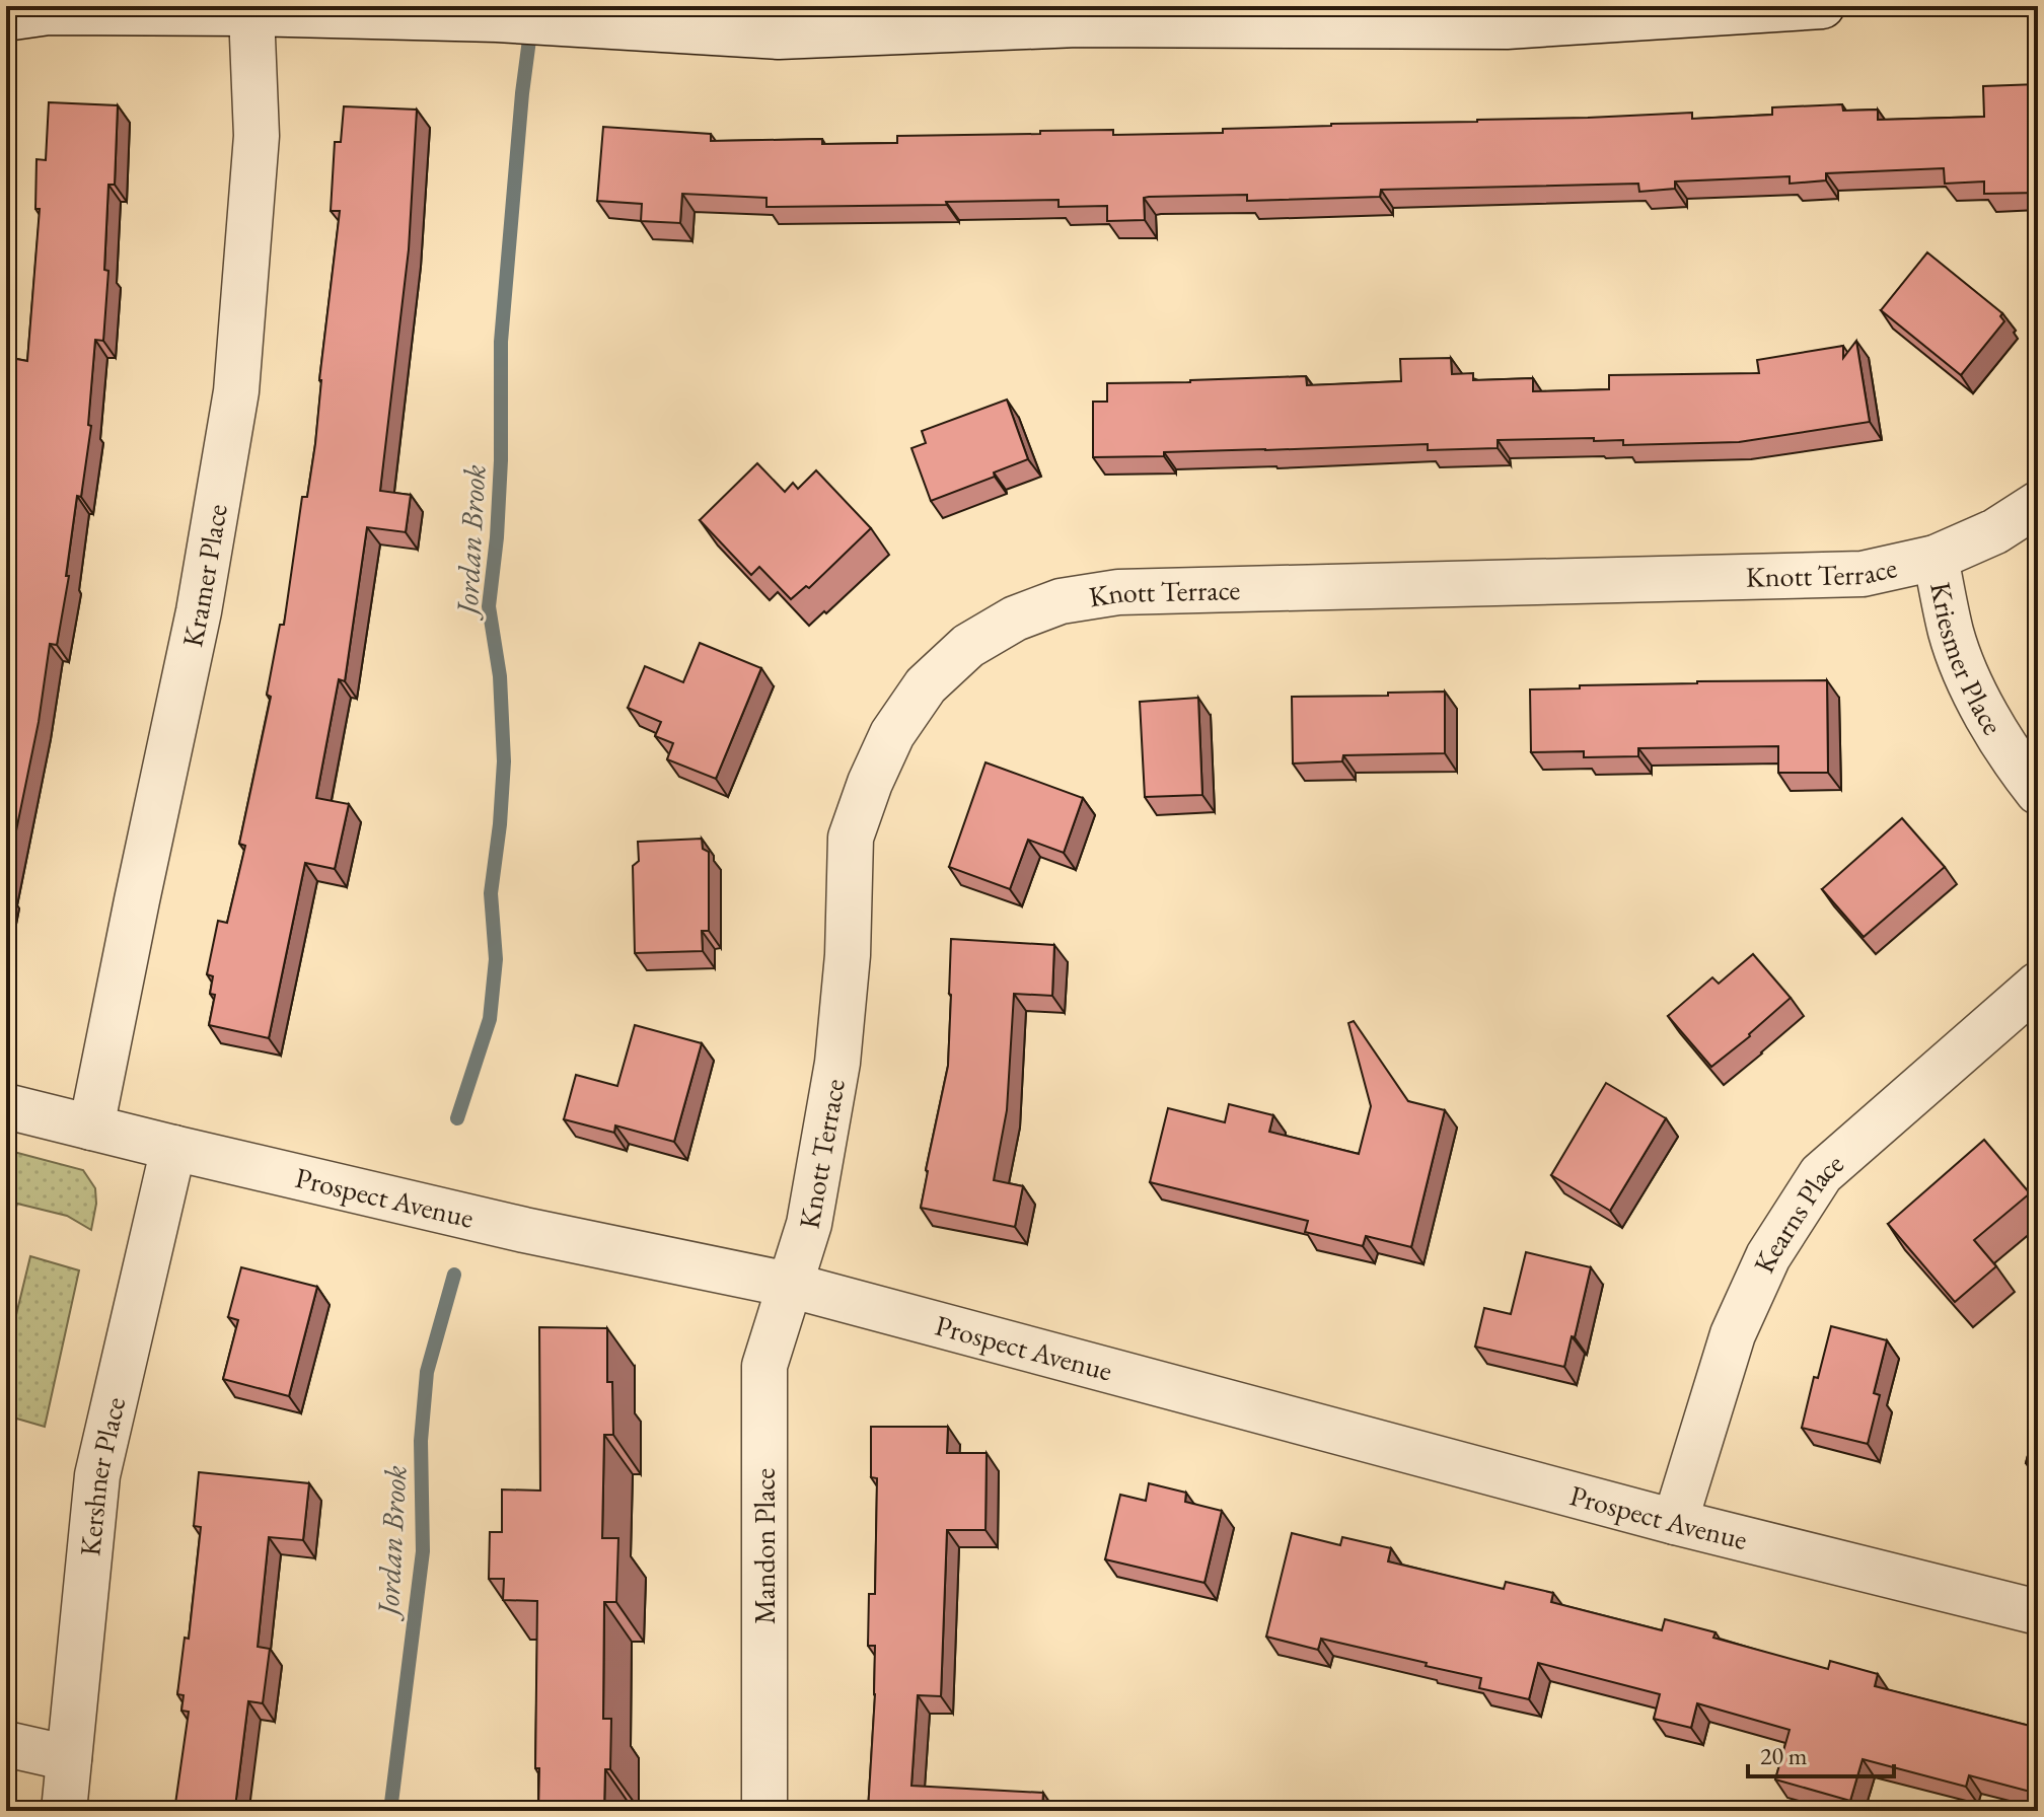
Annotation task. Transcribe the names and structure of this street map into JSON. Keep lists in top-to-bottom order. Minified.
{"streets":{"street":["Knott Terrace","Kramer Place","Kriesmer Place","Prospect Avenue","Kearns Place","Kershner Place","Mandon Place"]},"crossings":[["Knott Terrace","Kriesmer Place"],["Knott Terrace","Prospect Avenue"],["Knott Terrace","Mandon Place"],["Kramer Place","Prospect Avenue"],["Prospect Avenue","Kearns Place"],["Prospect Avenue","Kershner Place"],["Prospect Avenue","Mandon Place"]],"water":["Jordan Brook"],"scale_bar":"20 m"}
